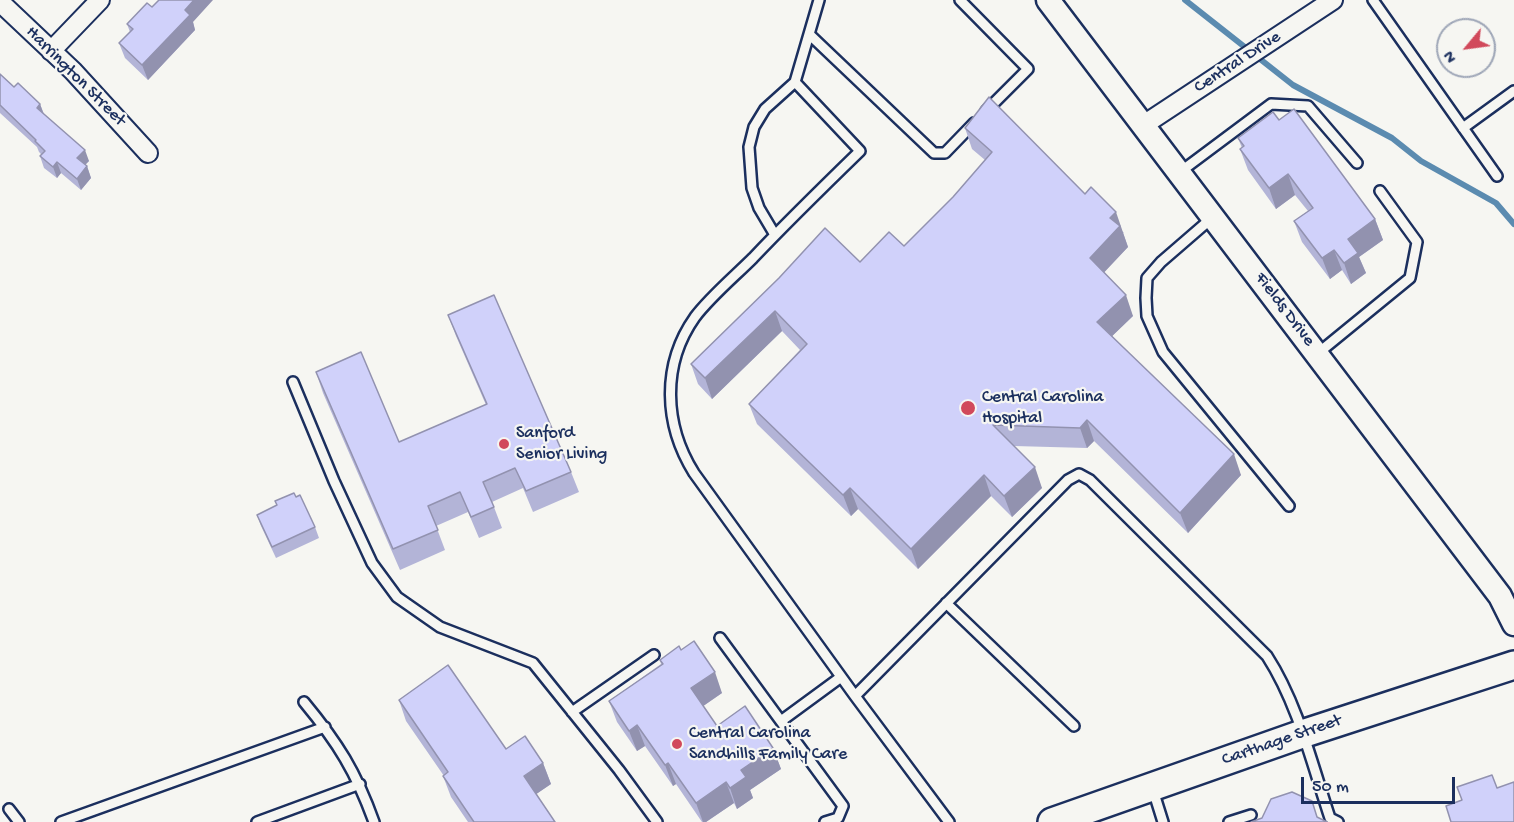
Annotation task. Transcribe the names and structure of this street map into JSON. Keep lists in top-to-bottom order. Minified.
{"streets":{"main road":["Carthage Street"],"street":["Central Drive","Harrington Street","Fields Drive"]},"crossings":[["Central Drive","Fields Drive"]],"places":["Central Carolina Hospital","Sanford Senior Living","Central Carolina Sandhills Family Care"],"scale_bar":"50 m","north":"bottom left"}
